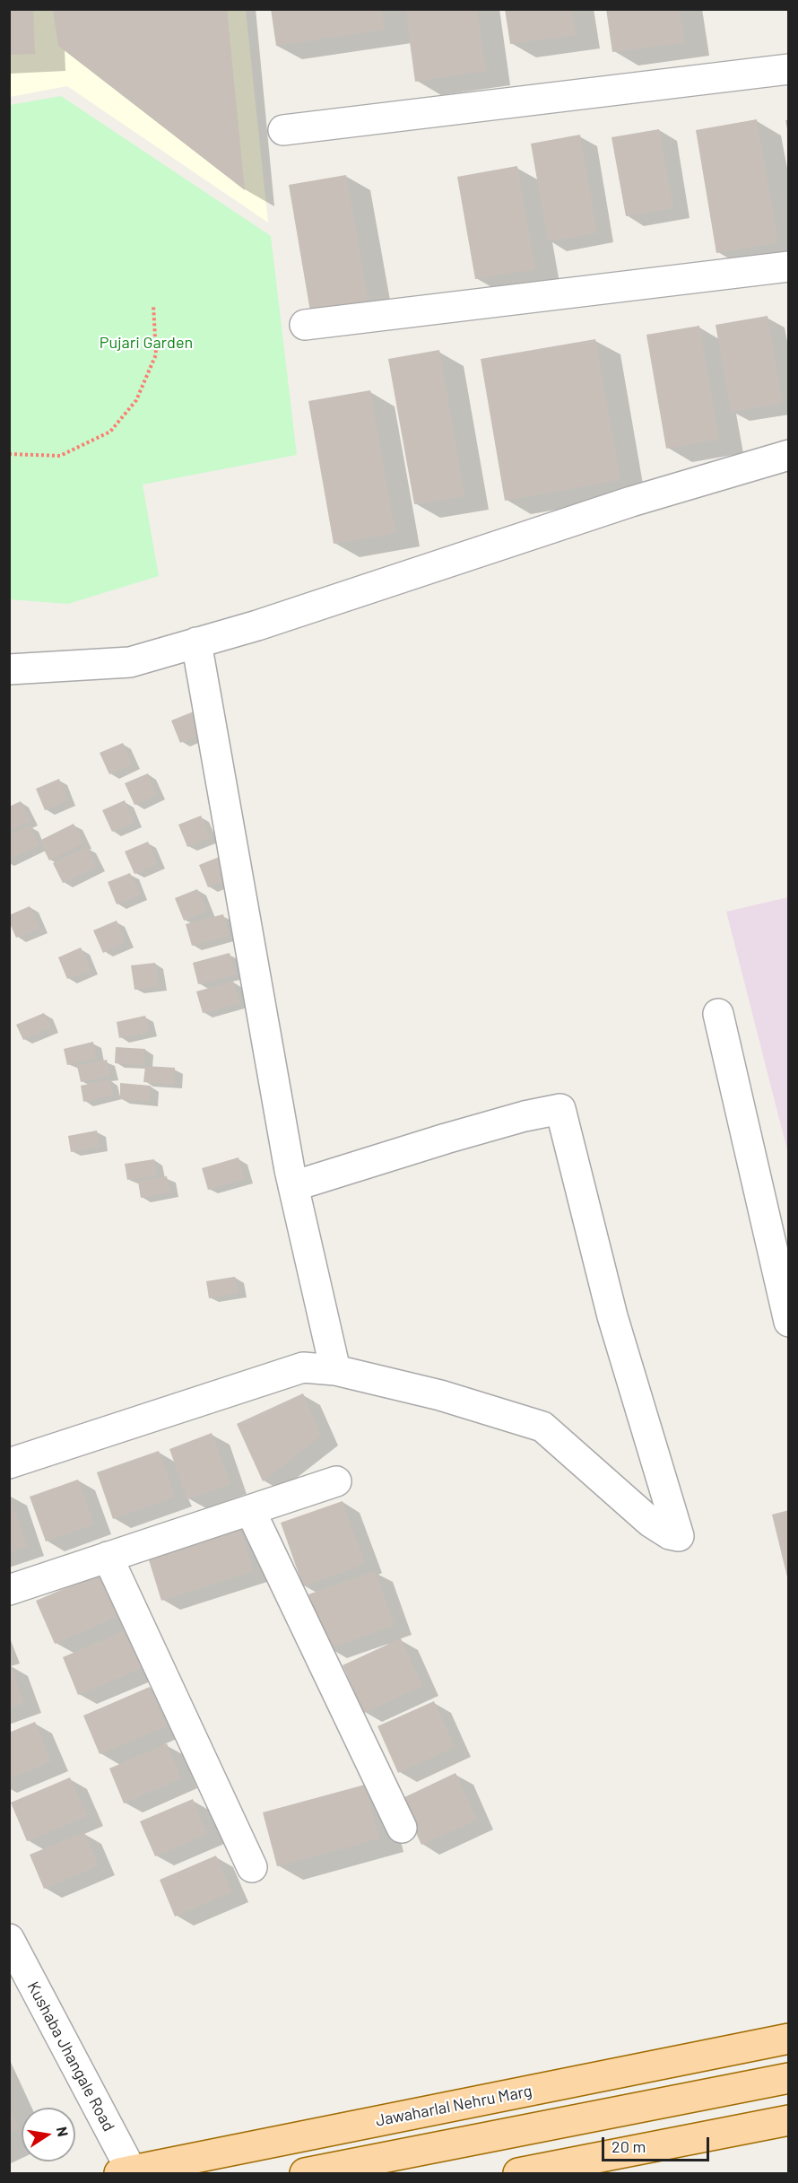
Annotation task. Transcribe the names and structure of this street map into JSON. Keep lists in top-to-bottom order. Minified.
{"streets":{"main road":["Jawaharlal Nehru Marg"],"street":["Kushaba Jhangale Road"]},"crossings":[["Kushaba Jhangale Road","Jawaharlal Nehru Marg"]],"parks":["Pujari Garden"],"scale_bar":"20 m","north":"right"}
